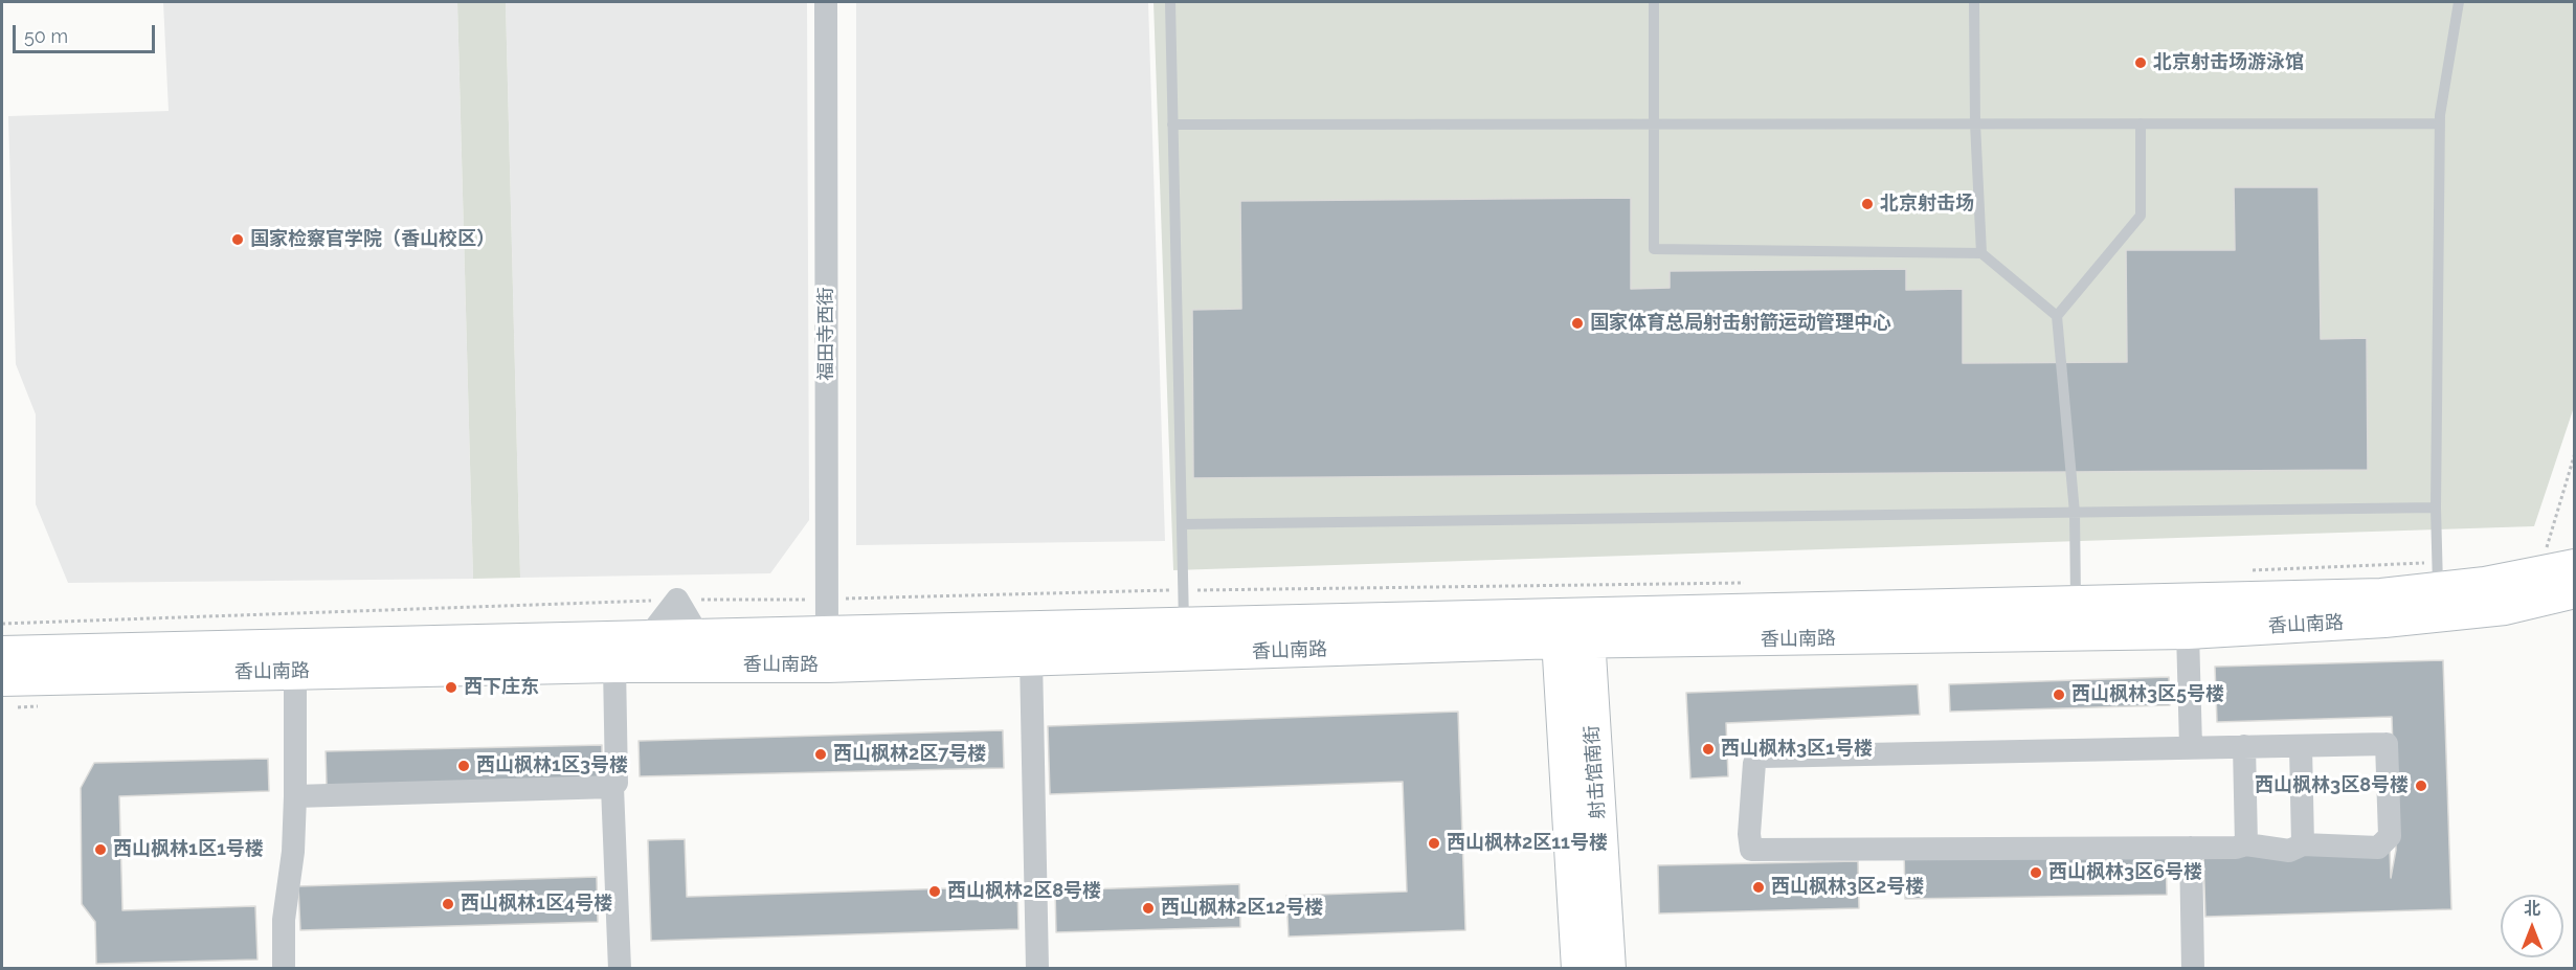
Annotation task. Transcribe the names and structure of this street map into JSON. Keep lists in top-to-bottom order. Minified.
{"streets":{"main road":["香山南路","射击馆南街"],"street":["福田寺西街"]},"crossings":[["福田寺西街","香山南路"],["香山南路","射击馆南街"]],"places":["北京射击场游泳馆","北京射击场","国家检察官学院（香山校区）","国家体育总局射击射箭运动管理中心","西下庄东","西山枫林3区5号楼","西山枫林3区1号楼","西山枫林2区7号楼","西山枫林1区3号楼","西山枫林3区8号楼","西山枫林2区11号楼","西山枫林1区1号楼","西山枫林3区6号楼","西山枫林3区2号楼","西山枫林2区8号楼","西山枫林1区4号楼","西山枫林2区12号楼"],"scale_bar":"50 m","north":"top"}
